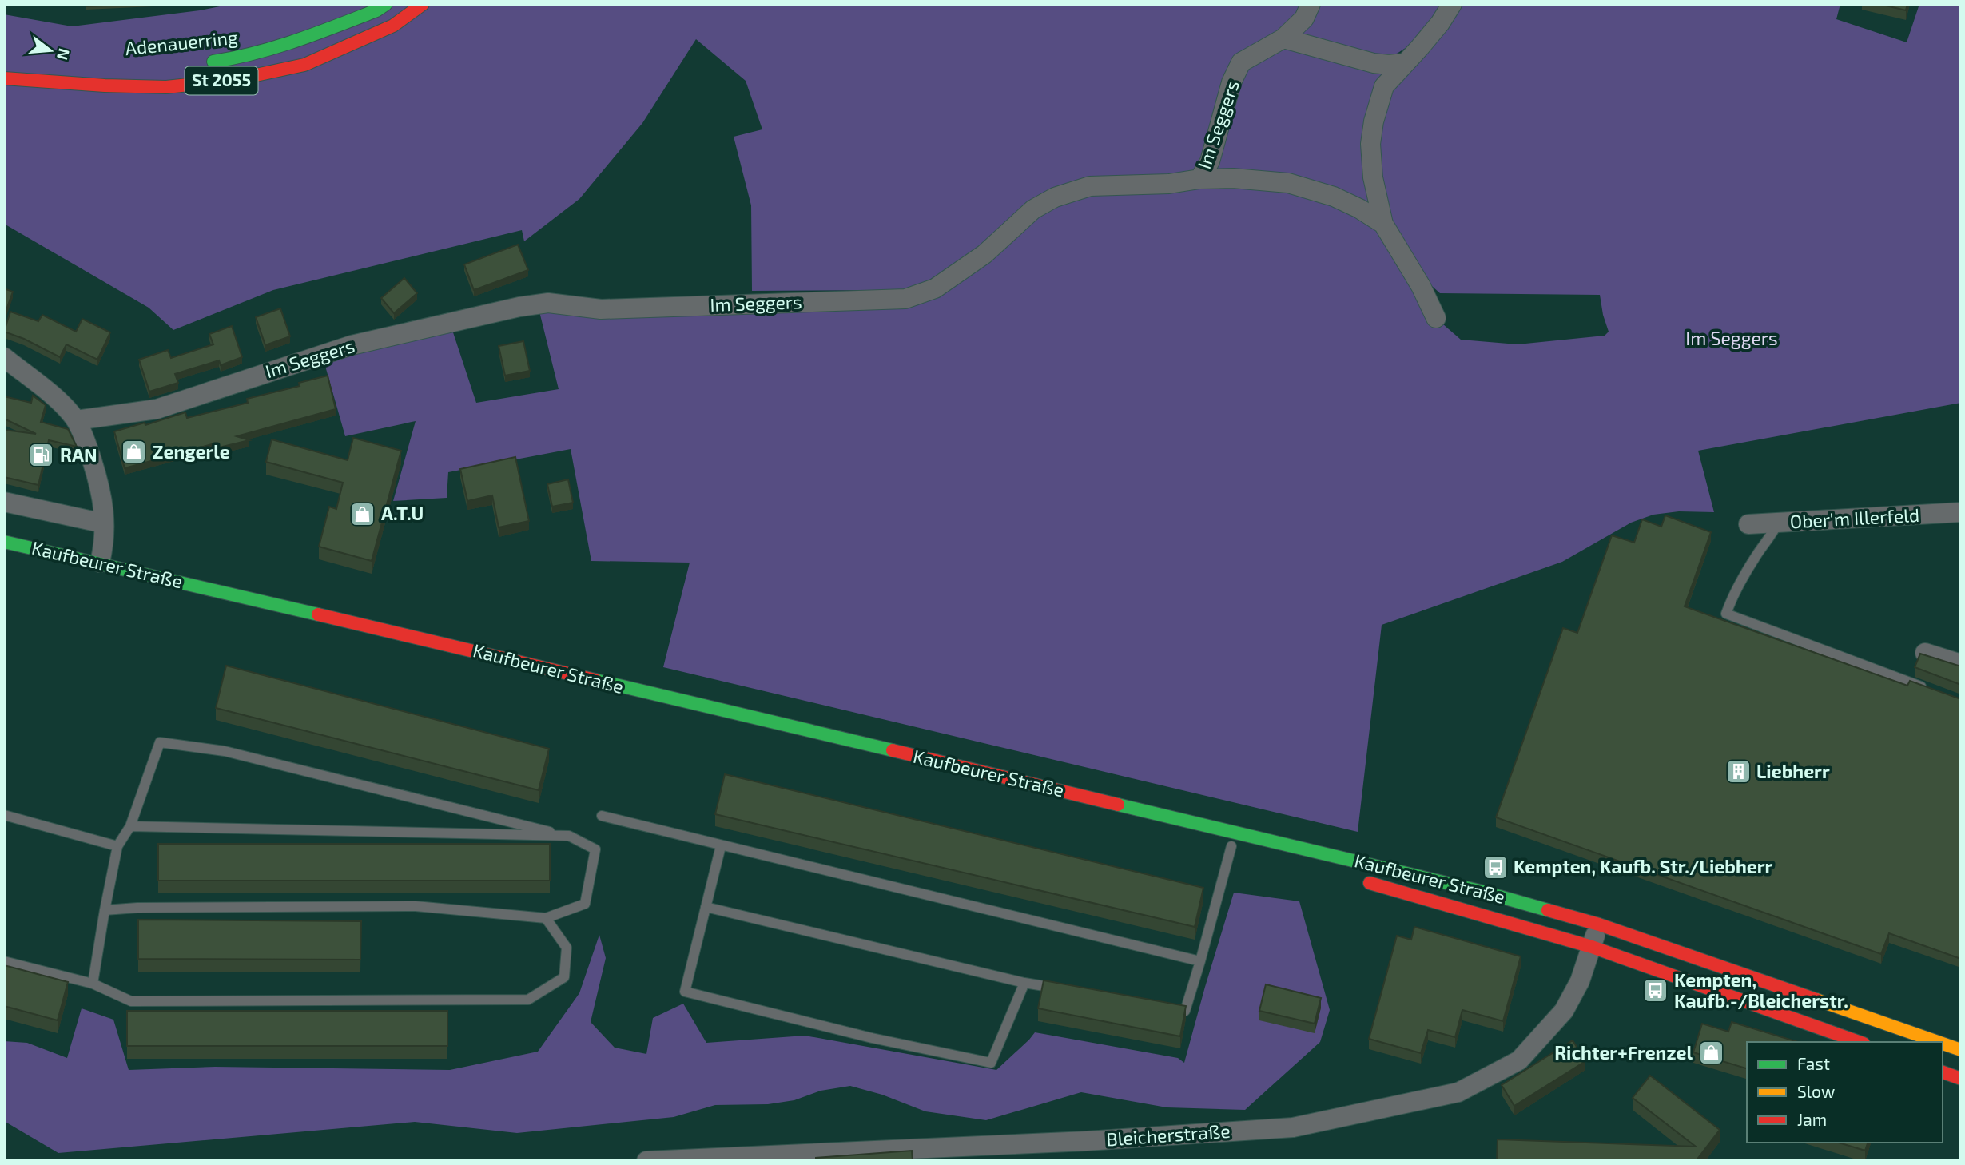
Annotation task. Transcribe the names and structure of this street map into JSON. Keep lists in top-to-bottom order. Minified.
{"streets":{"main road":["Adenauerring","St 2055","Kaufbeurer Straße"],"street":["Im Seggers","Ober'm Illerfeld","Bleicherstraße"]},"crossings":[["Kaufbeurer Straße","Bleicherstraße"]],"parks":["Im Seggers"],"places":{"shop":["Zengerle","A.T.U","Richter+Frenzel"],"fuel station":["RAN"],"building":["Liebherr"],"bus stop":["Kempten, Kaufb. Str./Liebherr","Kempten, Kaufb.-/Bleicherstr."]},"legend":["Fast","Slow","Jam"],"north":"right"}
